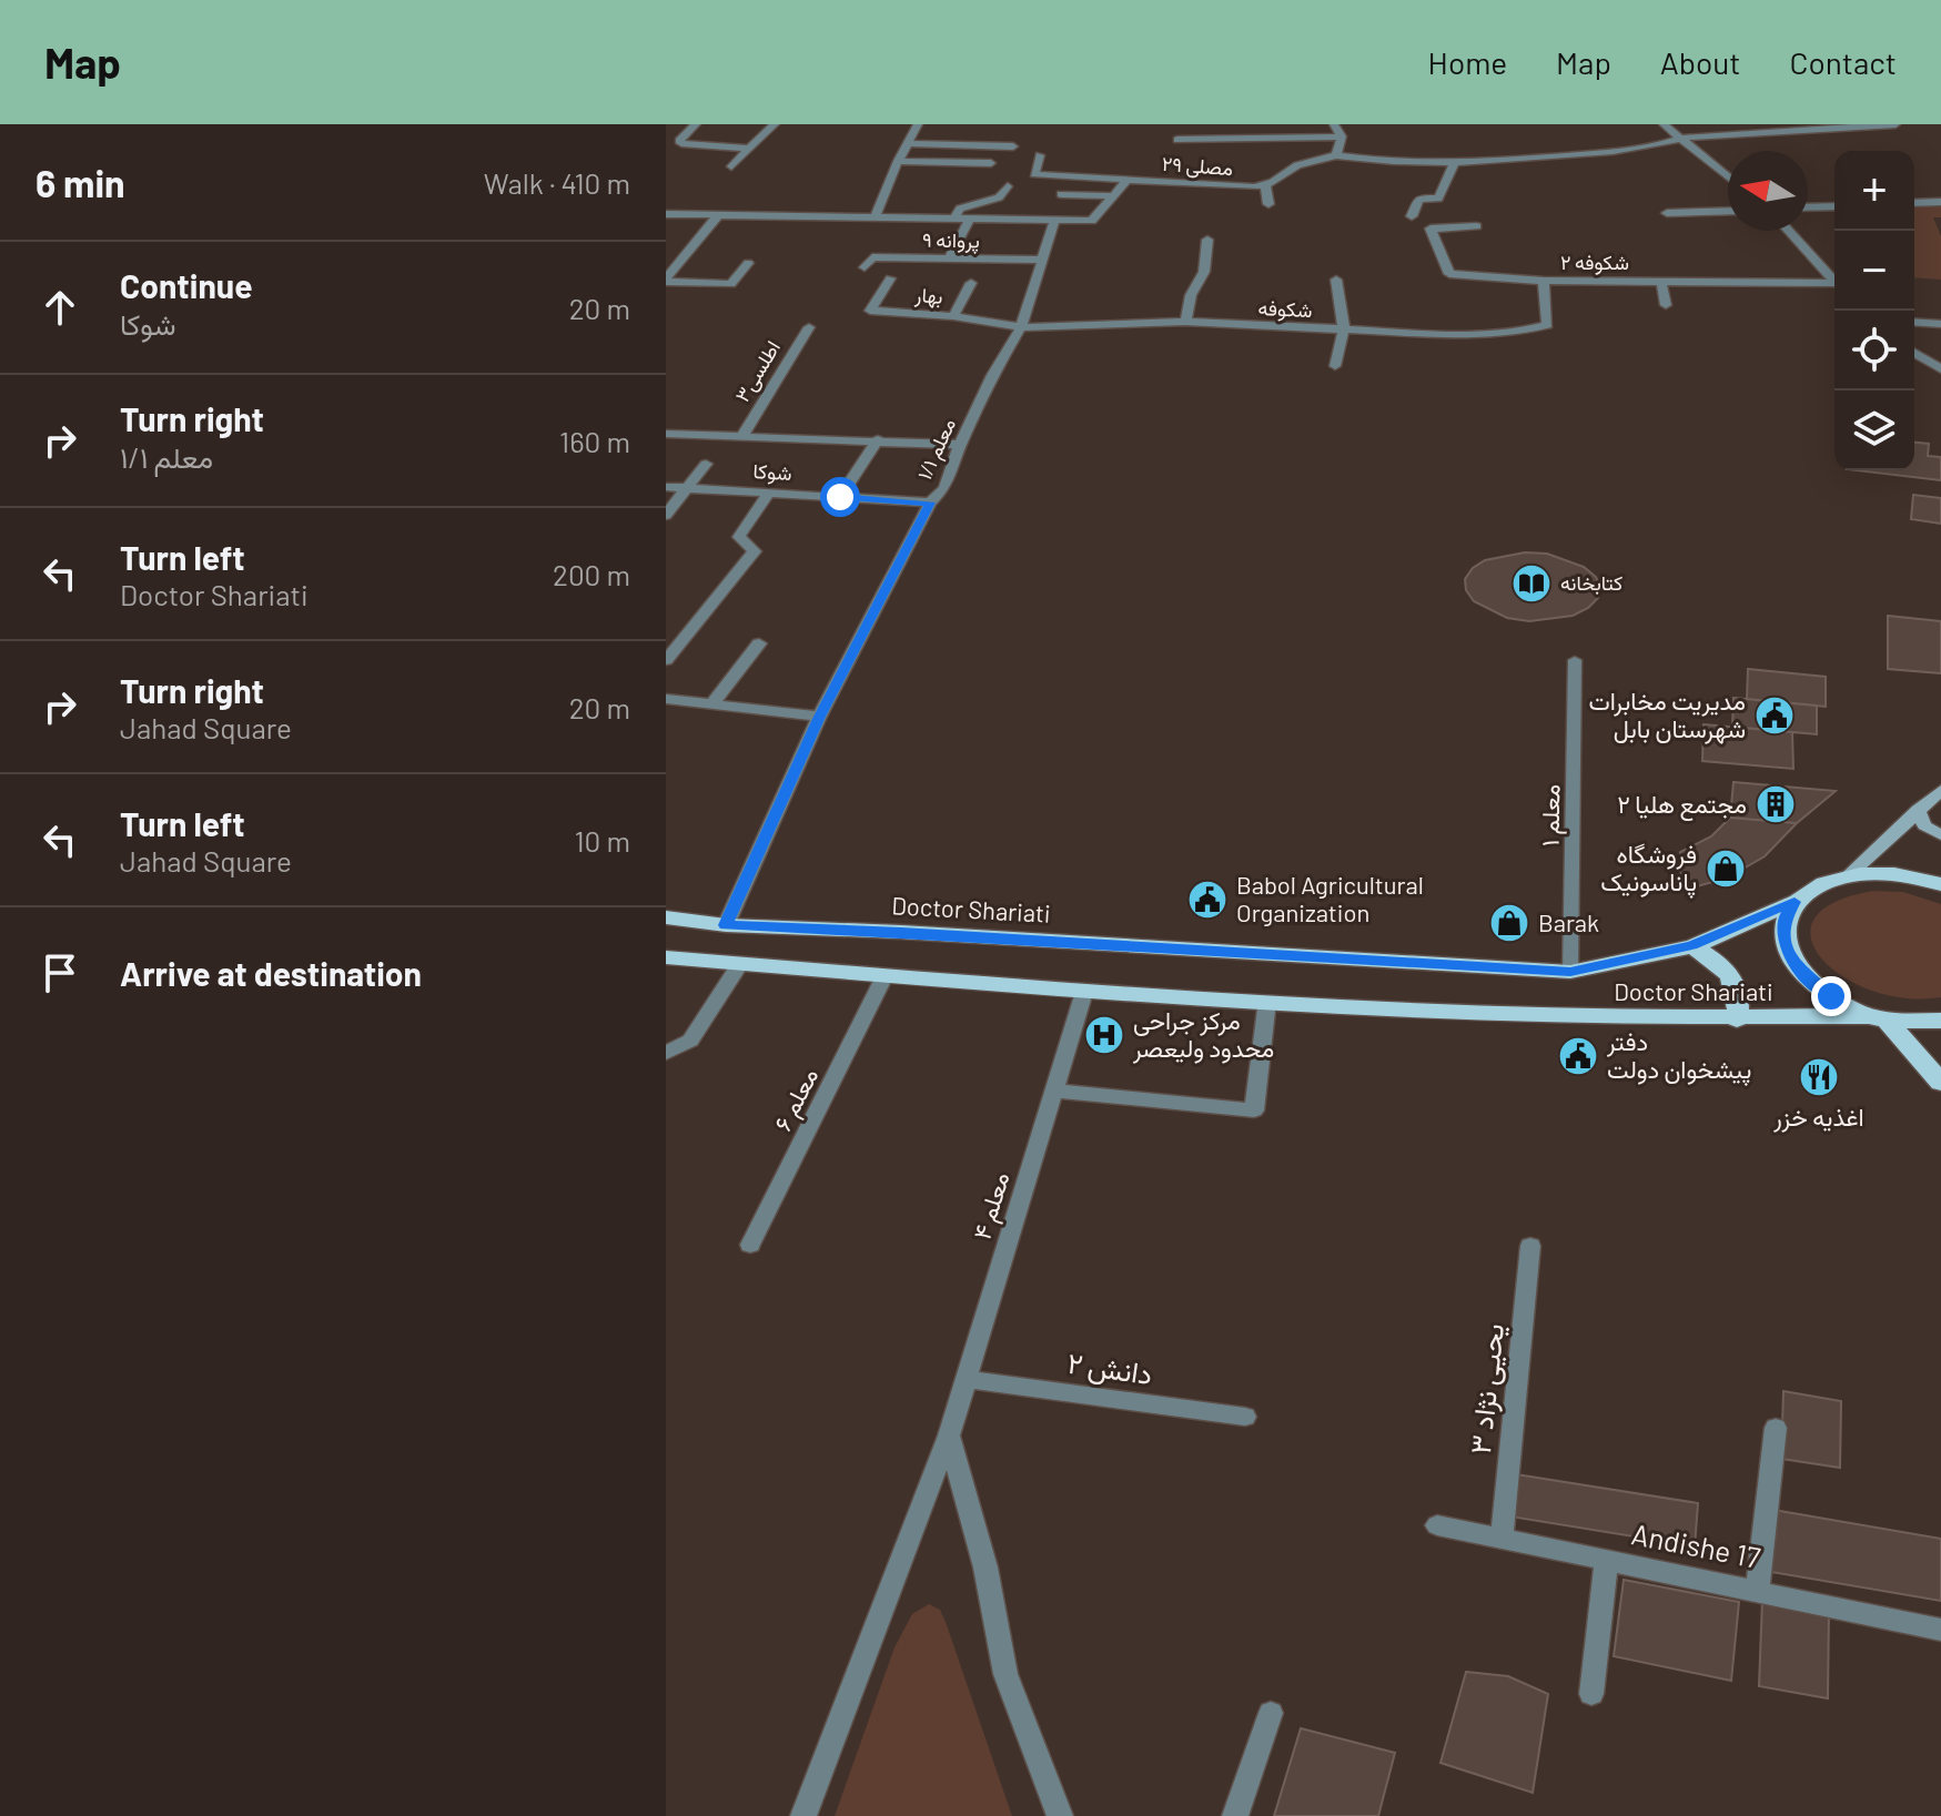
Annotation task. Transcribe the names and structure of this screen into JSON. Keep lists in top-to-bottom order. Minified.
{"streets":{"main road":["Doctor Shariati"],"street":["مصلی ۲۹","پروانه ۹","شکوفه ۲","بهار","شکوفه","اطلسی۳","معلم ۱/۱","شوکا","معلم ۶","معلم ۴","دانش ۲","یحیی نژاد ۳","Andishe 17"],"lane":["معلم ۱"]},"crossings":[["پروانه ۹","معلم ۱/۱"],["شکوفه ۲","شکوفه"],["بهار","شکوفه"],["بهار","معلم ۱/۱"],["شکوفه","معلم ۱/۱"],["معلم ۱/۱","شوکا"],["معلم ۱/۱","Doctor Shariati"],["معلم ۱","Doctor Shariati"],["Doctor Shariati","معلم ۶"],["Doctor Shariati","معلم ۴"],["معلم ۴","دانش ۲"],["یحیی نژاد ۳","Andishe 17"]],"places":{"library":["کتابخانه"],"public building":["مدیریت مخابرات شهرستان بابل","Babol Agricultural Organization","دفتر پیشخوان دولت"],"building":["مجتمع هلیا ۲"],"shop":["فروشگاه پاناسونیک","Barak"],"hospital":["مرکز جراحی محدود ولیعصر"],"restaurant":["اغذیه خزر"]},"north":"left","page":{"header":"Map","nav":["Home","Map","About","Contact"],"heading":["6 min","Walk · 410 m"],"map_buttons":["+","−"],"list":[["Continue","شوکا","20 m"],["Turn right","معلم ۱/۱","160 m"],["Turn left","Doctor Shariati","200 m"],["Turn right","Jahad Square","20 m"],["Turn left","Jahad Square","10 m"],"Arrive at destination"]}}
